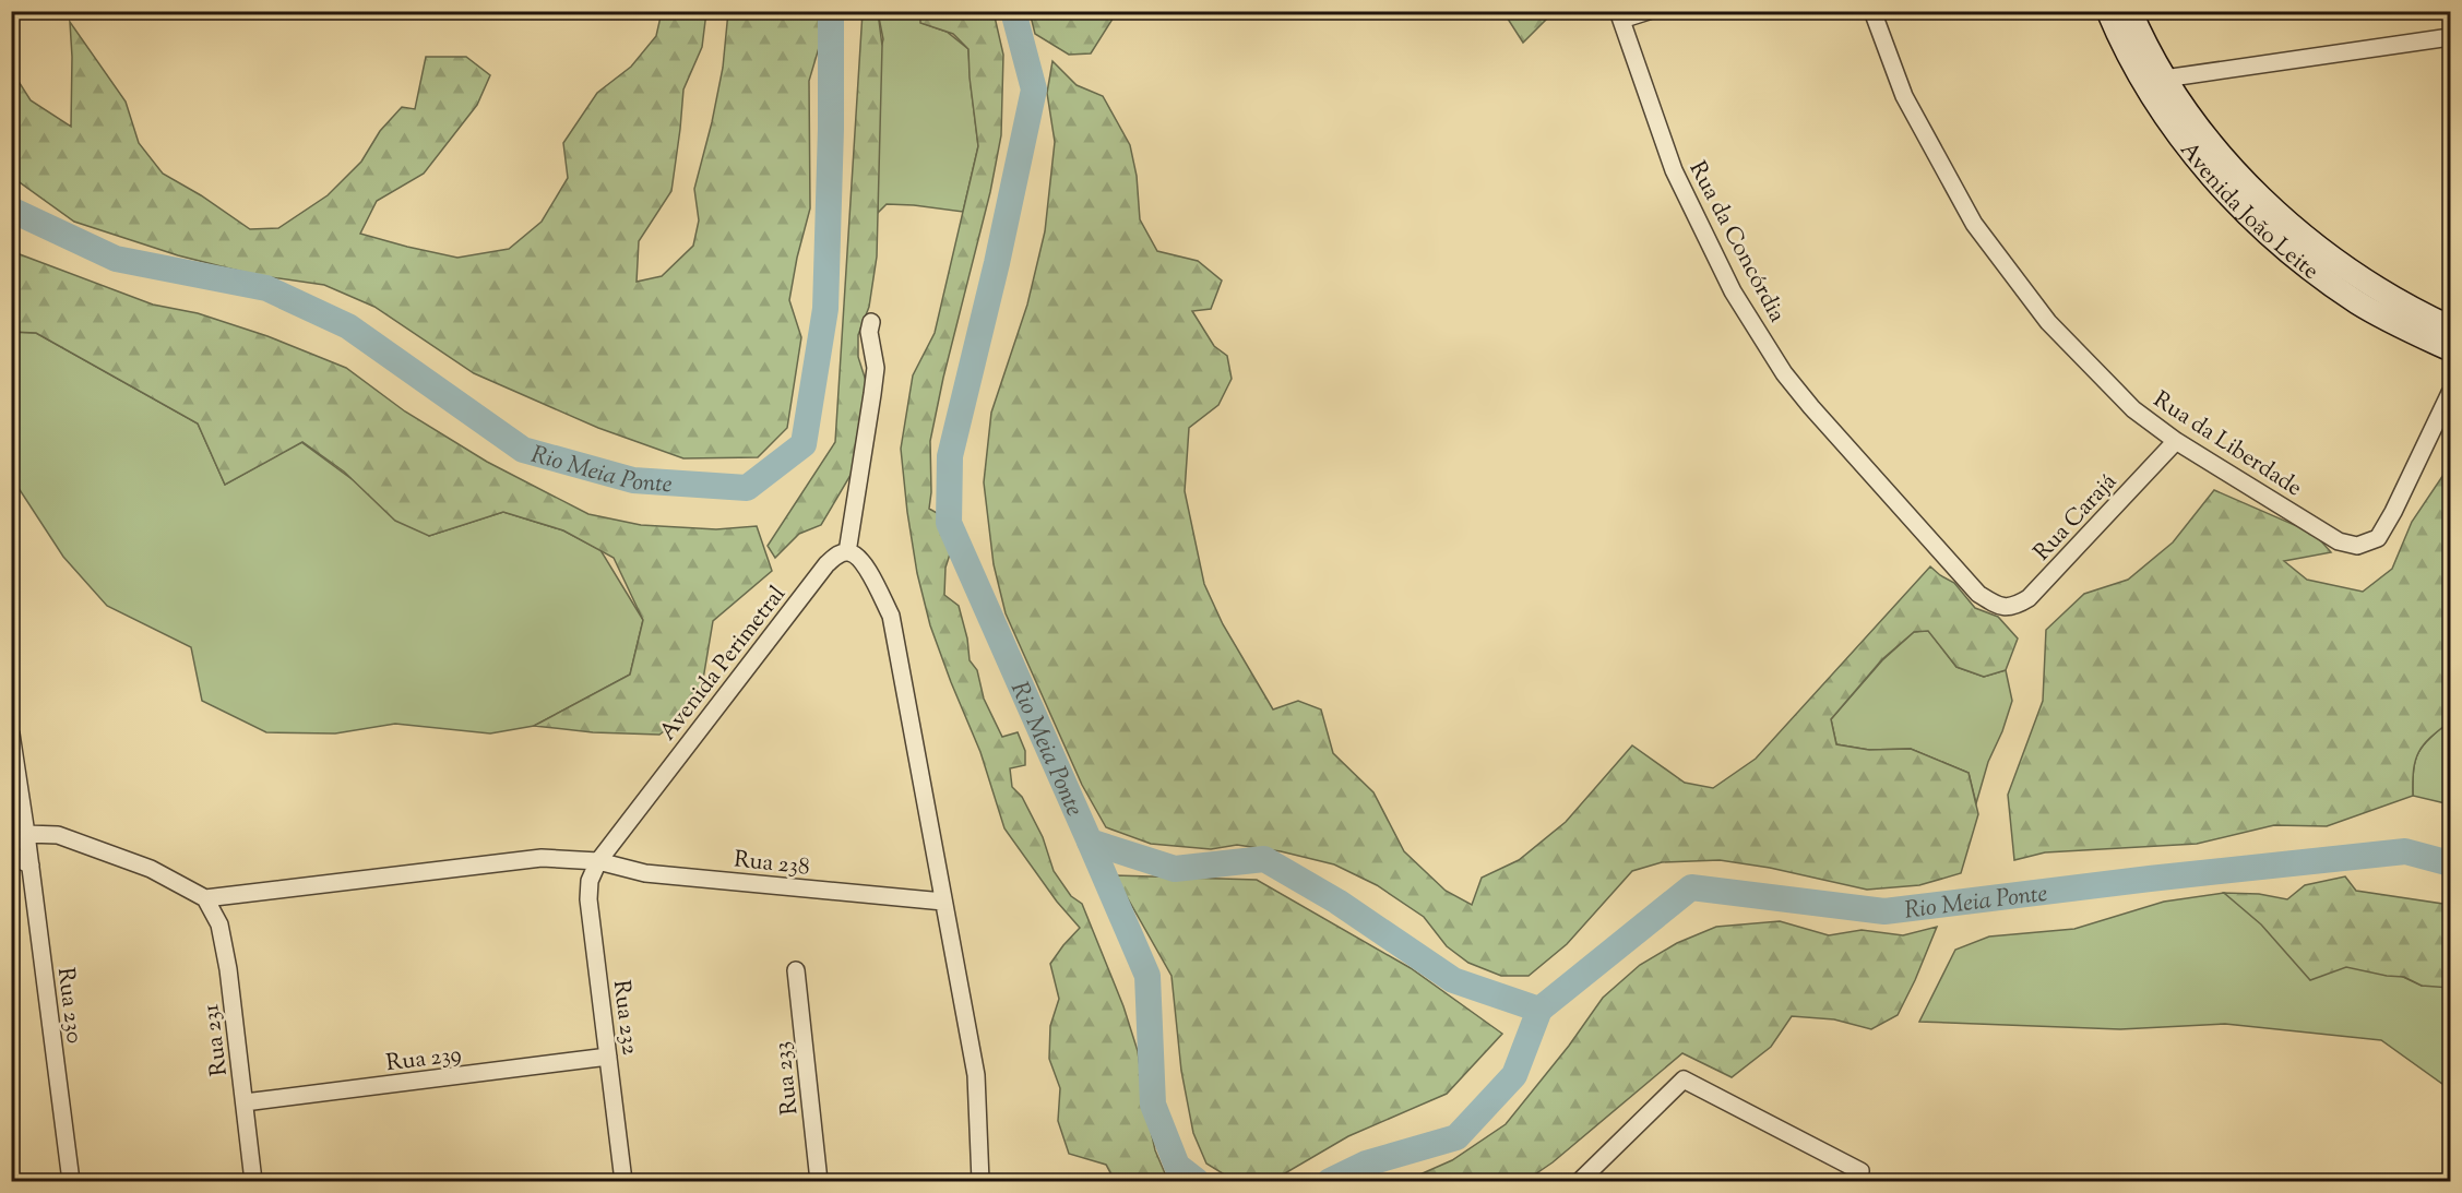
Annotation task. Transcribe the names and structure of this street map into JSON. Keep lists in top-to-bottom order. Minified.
{"streets":{"street":["Avenida João Leite","Rua da Concórdia","Rua da Liberdade","Rua Carajá","Avenida Perimetral","Rua 238","Rua 230","Rua 232","Rua 231","Rua 239","Rua 233"]},"crossings":[["Rua da Concórdia","Rua Carajá"],["Rua da Liberdade","Rua Carajá"],["Avenida Perimetral","Rua 238"],["Avenida Perimetral","Rua 232"],["Rua 238","Rua 232"],["Rua 232","Rua 239"],["Rua 231","Rua 239"]],"water":["Rio Meia Ponte"]}
